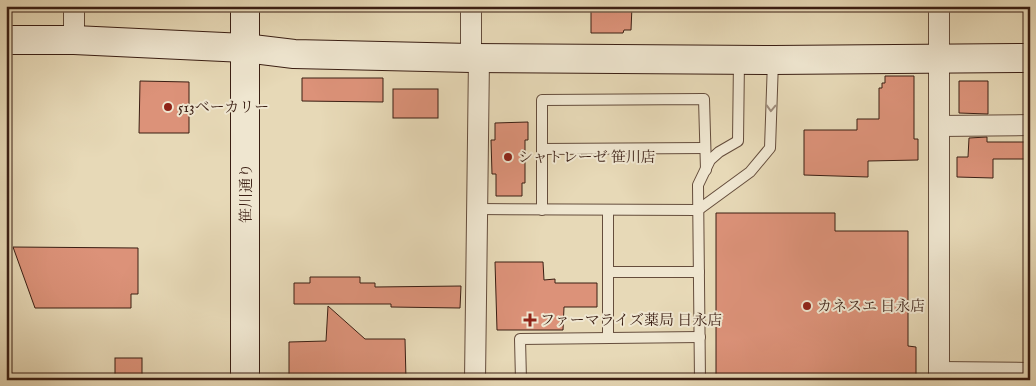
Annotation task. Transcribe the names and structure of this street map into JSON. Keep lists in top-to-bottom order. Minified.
{"streets":{"street":["笹川通り"]},"places":{"other":["513ベーカリー","シャトレーゼ 笹川店","カネスエ 日永店"],"health":["ファーマライズ薬局 日永店"]}}
